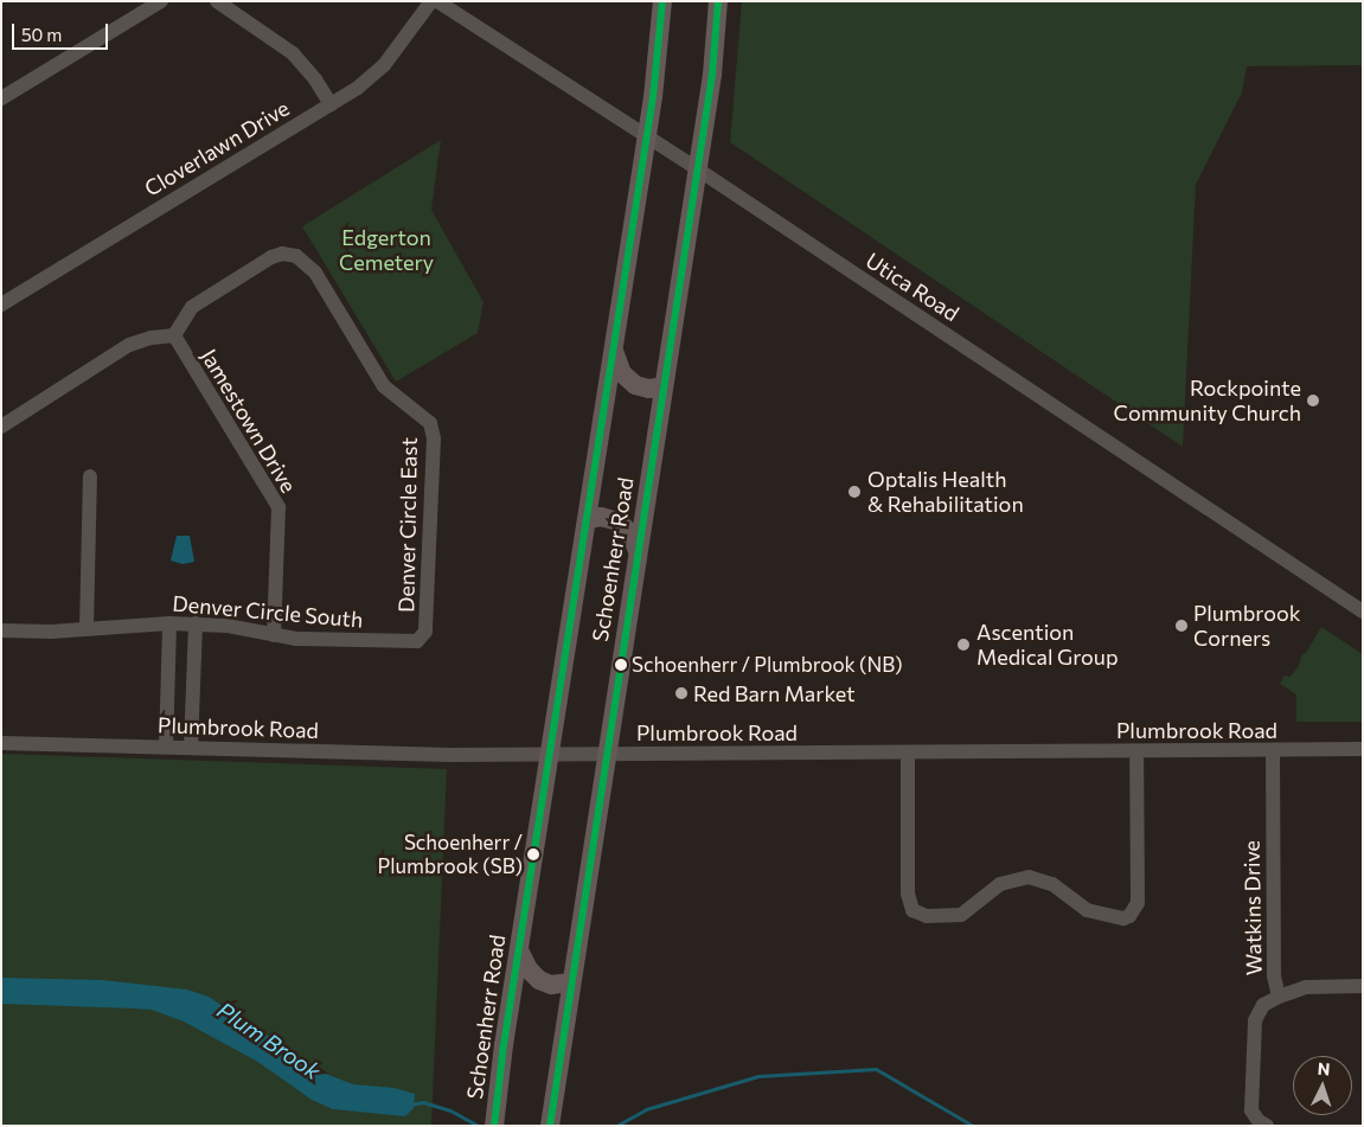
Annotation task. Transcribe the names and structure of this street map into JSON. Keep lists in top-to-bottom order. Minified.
{"streets":{"main road":["Schoenherr Road"],"street":["Cloverlawn Drive","Utica Road","Jamestown Drive","Denver Circle East","Denver Circle South","Plumbrook Road","Watkins Drive"]},"crossings":[["Utica Road","Schoenherr Road"],["Jamestown Drive","Denver Circle East"],["Jamestown Drive","Denver Circle South"],["Denver Circle East","Denver Circle South"],["Schoenherr Road","Plumbrook Road"],["Plumbrook Road","Watkins Drive"]],"water":["Plum Brook"],"parks":["Edgerton Cemetery"],"places":["Rockpointe Community Church","Optalis Health & Rehabilitation","Plumbrook Corners","Ascention Medical Group","Schoenherr / Plumbrook (NB)","Red Barn Market","Schoenherr / Plumbrook (SB)"],"scale_bar":"50 m","north":"top"}
